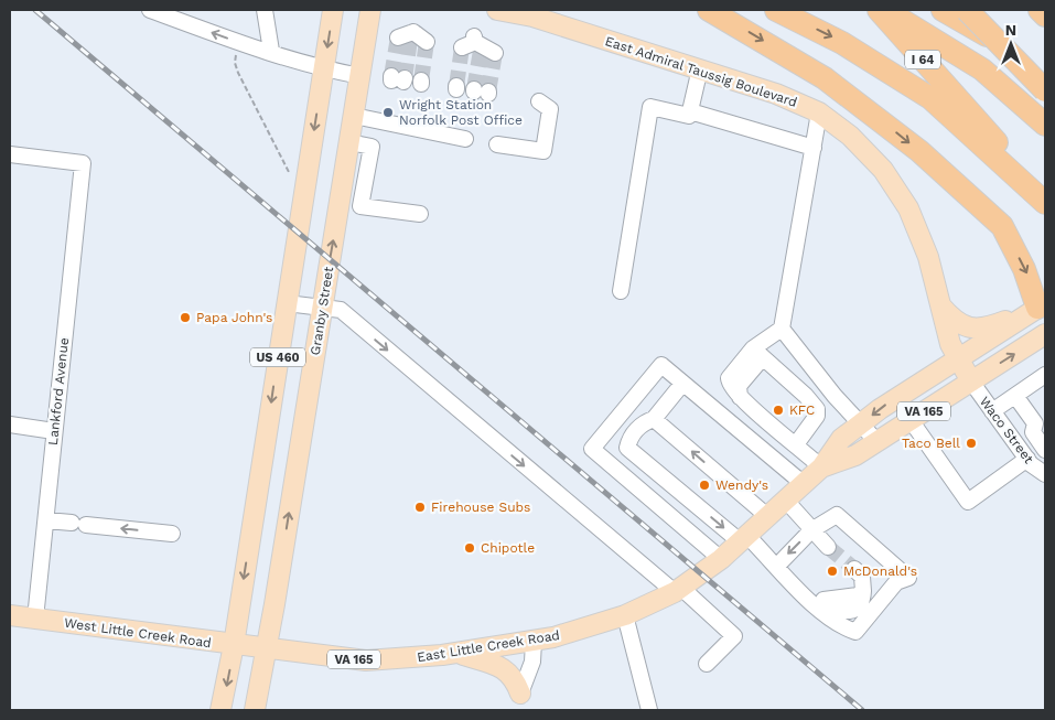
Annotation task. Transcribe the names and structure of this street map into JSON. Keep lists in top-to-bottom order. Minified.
{"streets":{"highway":["I 64"],"main road":["East Admiral Taussig Boulevard","Granby Street","US 460","VA 165","West Little Creek Road","East Little Creek Road"],"street":["Lankford Avenue","Waco Street"]},"crossings":[["East Admiral Taussig Boulevard","Waco Street"],["East Admiral Taussig Boulevard","East Little Creek Road"],["Granby Street","West Little Creek Road"],["Granby Street","East Little Creek Road"],["US 460","West Little Creek Road"],["Lankford Avenue","West Little Creek Road"],["Waco Street","East Little Creek Road"],["West Little Creek Road","East Little Creek Road"]],"places":["Wright Station Norfolk Post Office","Papa John's","KFC","Taco Bell","Wendy's","Firehouse Subs","Chipotle","McDonald's"],"north":"top"}
